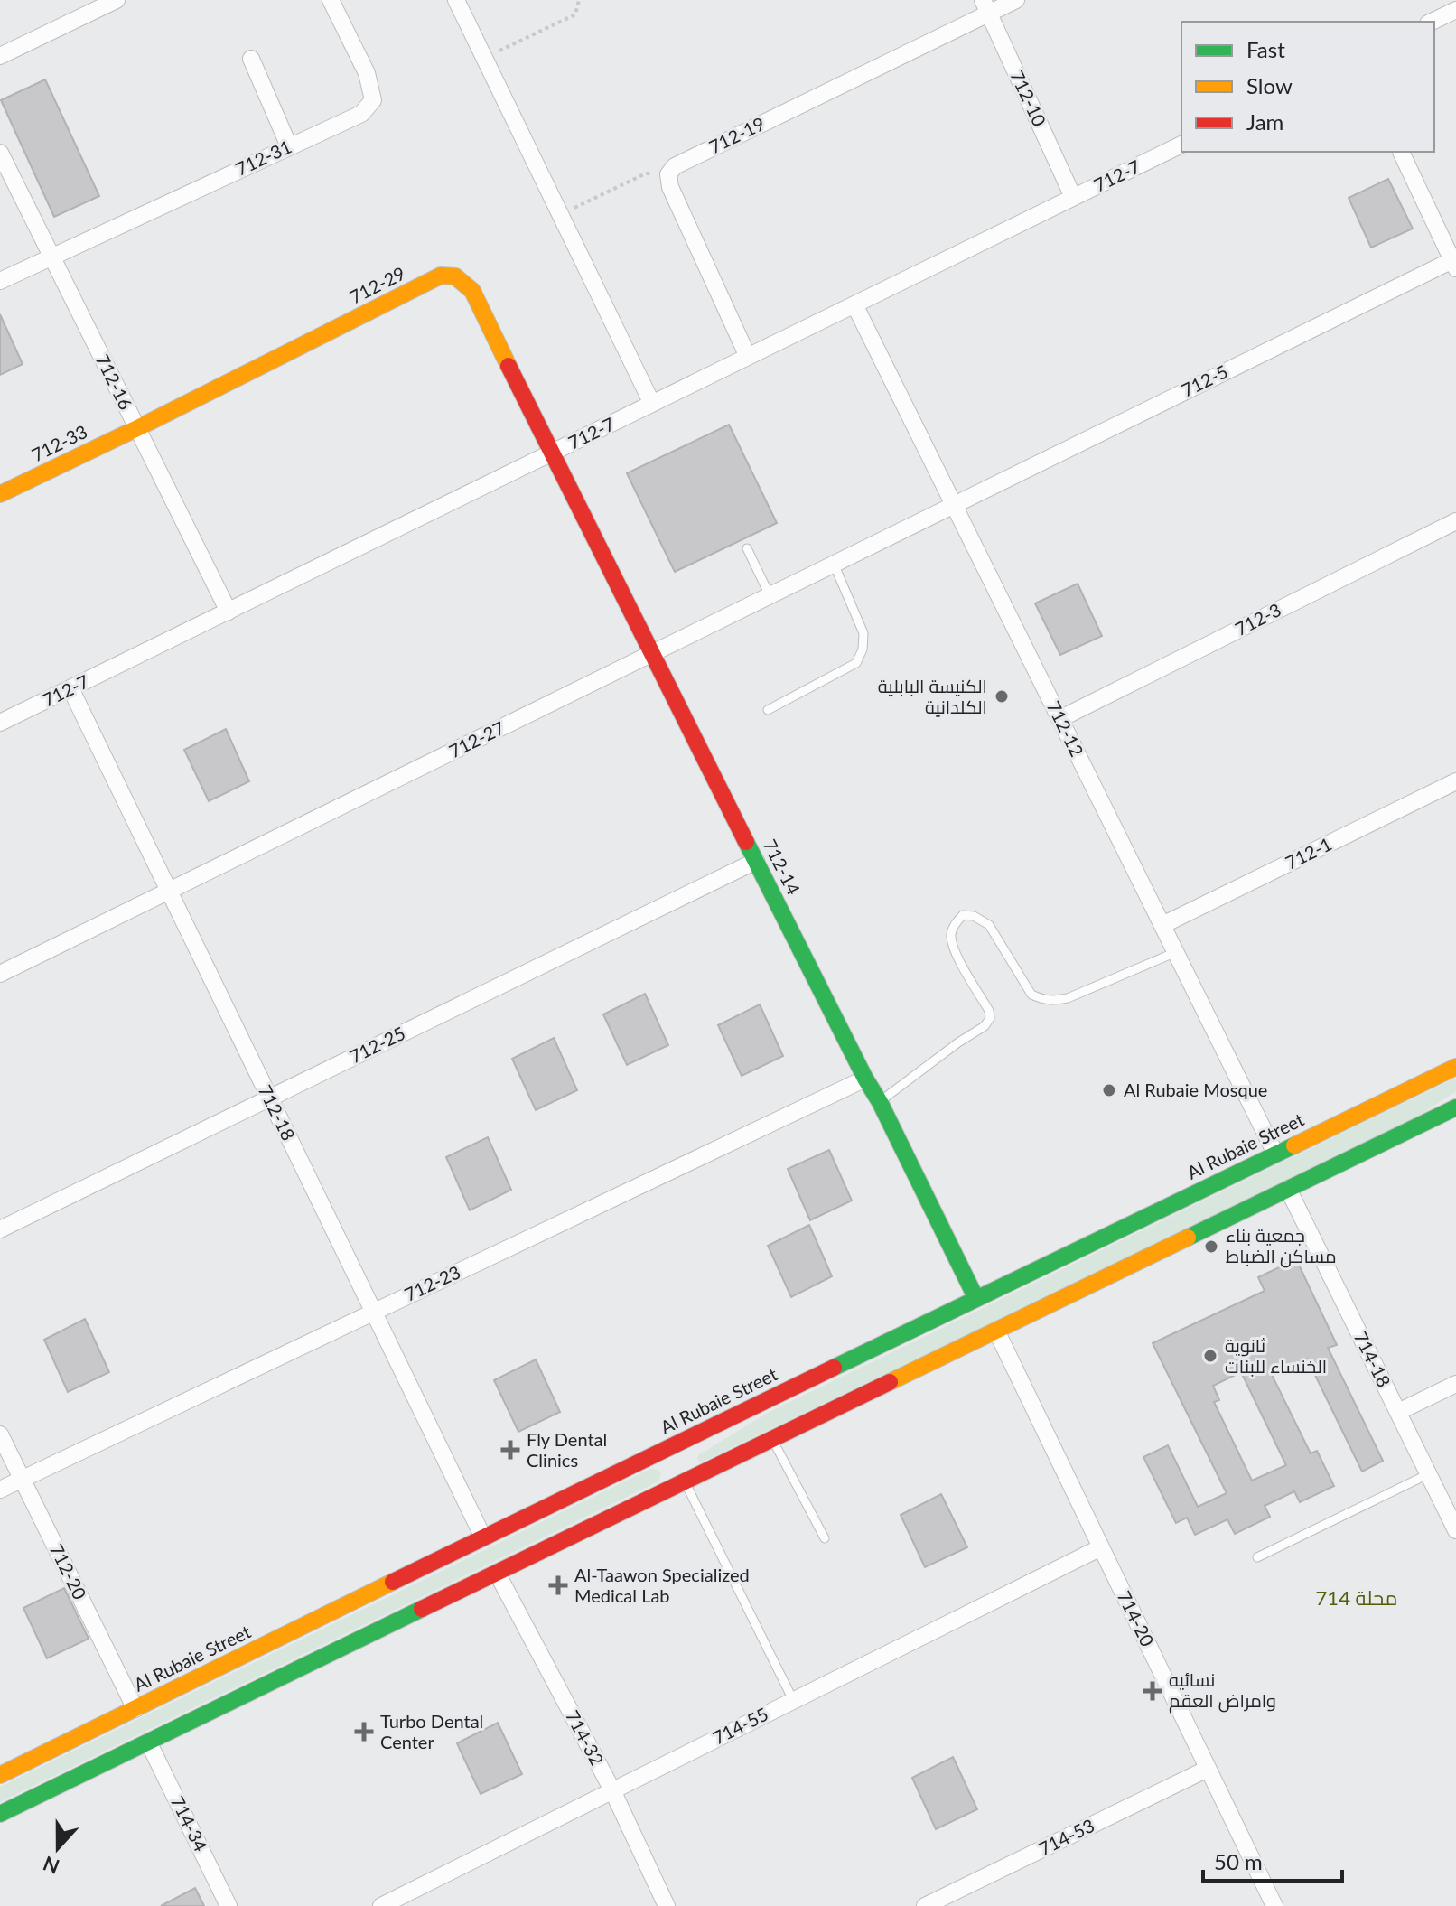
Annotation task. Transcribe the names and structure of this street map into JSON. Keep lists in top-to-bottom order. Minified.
{"streets":{"street":["712-10","712-19","712-31","712-7","712-29","712-5","712-16","712-33","712-3","712-12","712-27","712-1","712-14","712-25","712-18","Al Rubaie Street","712-23","714-18","712-20","714-20","714-55","714-32","714-34","714-53"]},"crossings":[["712-10","712-19"],["712-10","712-7"],["712-31","712-16"],["712-7","712-29"],["712-7","712-16"],["712-7","712-12"],["712-7","712-14"],["712-7","712-18"],["712-29","712-16"],["712-29","712-33"],["712-29","712-14"],["712-5","712-12"],["712-5","712-27"],["712-16","712-33"],["712-3","712-12"],["712-12","712-27"],["712-12","712-1"],["712-12","Al Rubaie Street"],["712-27","712-14"],["712-27","712-18"],["712-14","712-25"],["712-14","Al Rubaie Street"],["712-14","712-23"],["712-25","712-18"],["712-18","Al Rubaie Street"],["712-18","712-23"],["Al Rubaie Street","714-18"],["Al Rubaie Street","712-20"],["Al Rubaie Street","714-20"],["Al Rubaie Street","714-32"],["Al Rubaie Street","714-34"],["712-23","712-20"],["714-20","714-55"],["714-20","714-53"],["714-55","714-32"]],"districts":["محلة 714"],"places":{"other":["الكنيسة البابلية الكلدانية","Al Rubaie Mosque","جمعية بناء مساكن الضباط","ثانوية الخنساء للبنات"],"health":["Fly Dental Clinics","Al-Taawon Specialized Medical Lab","نسائيه وامراض العقم","Turbo Dental Center"]},"legend":["Fast","Slow","Jam"],"scale_bar":"50 m","north":"bottom"}
